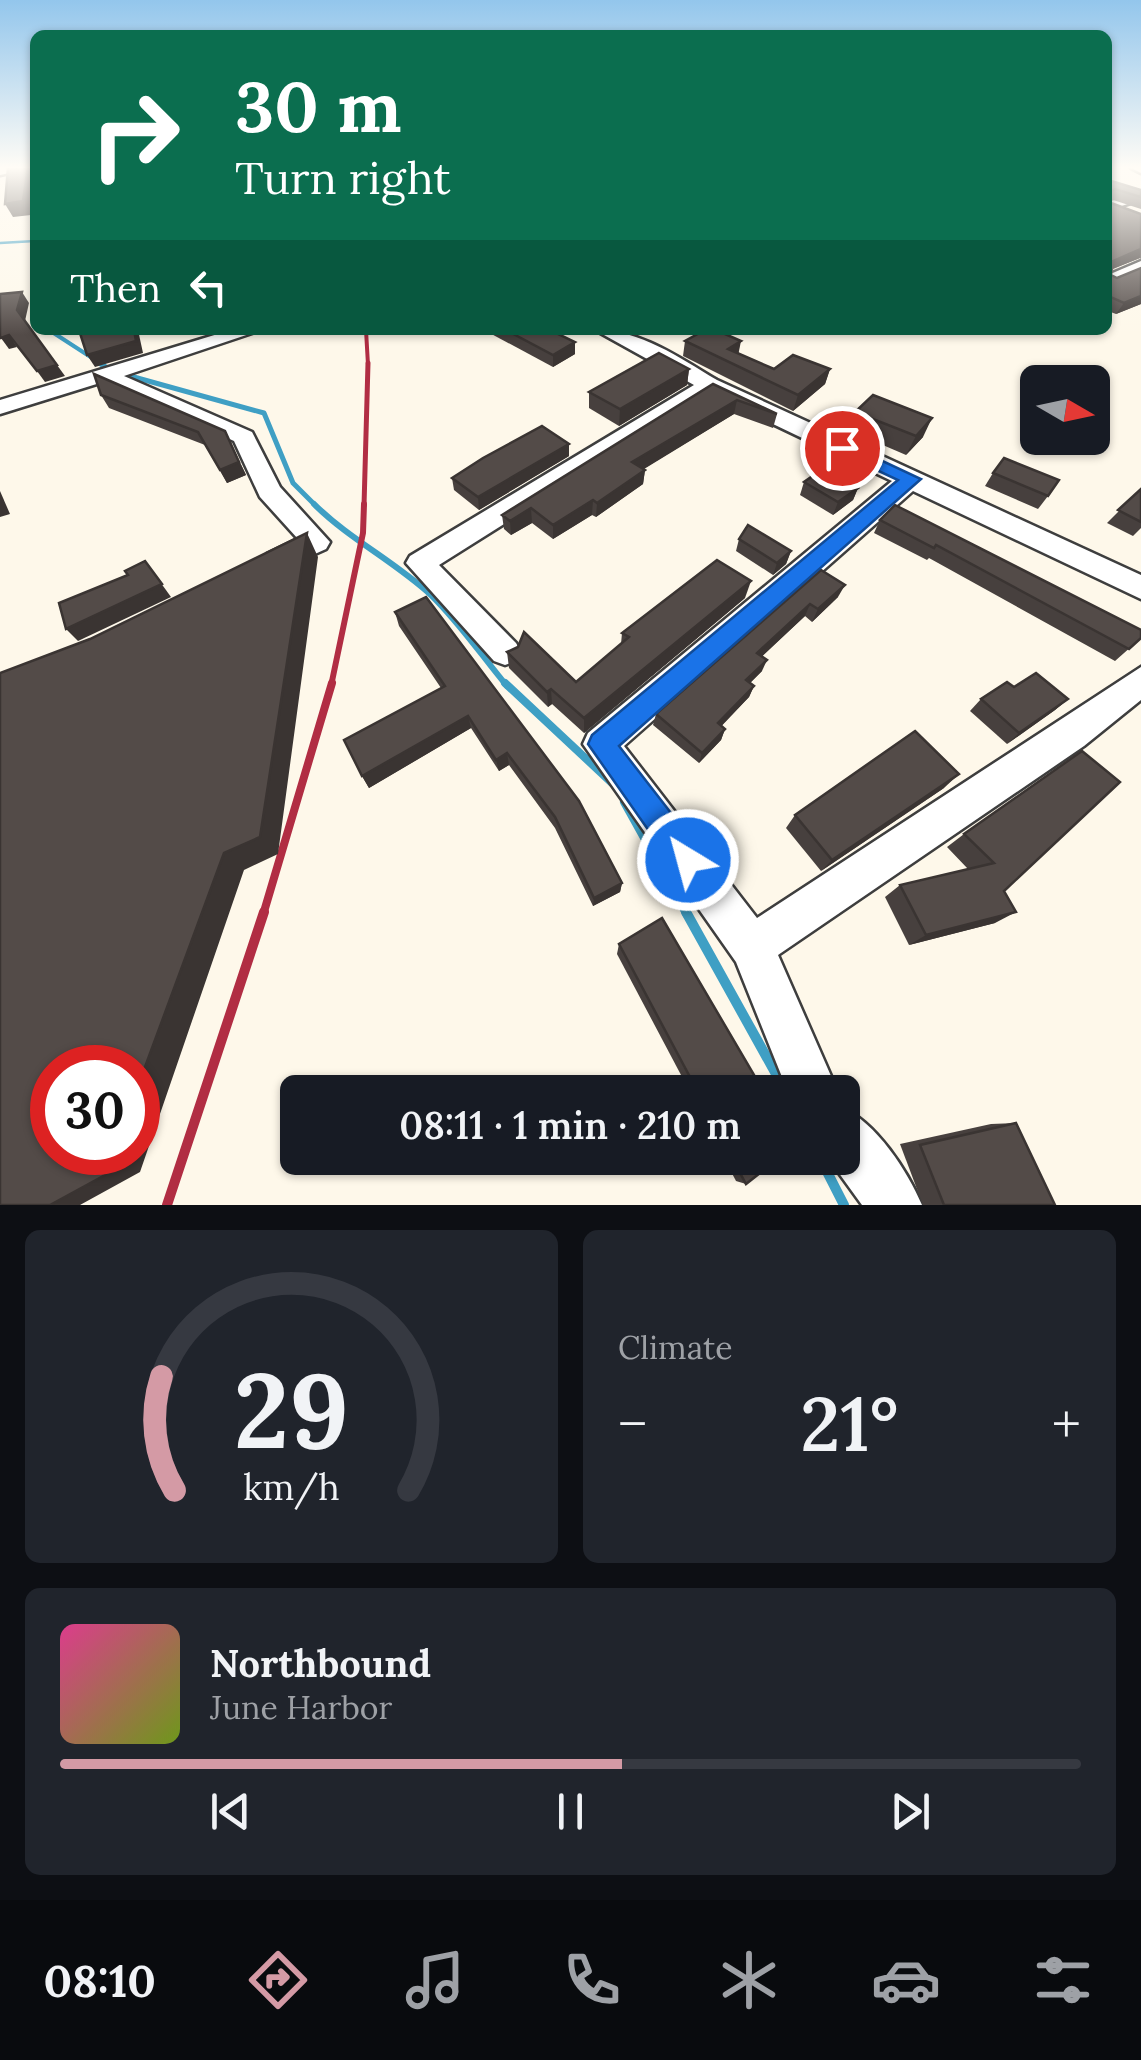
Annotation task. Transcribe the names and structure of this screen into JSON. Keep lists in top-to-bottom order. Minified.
{"north":"right","page":{"turn":["30 m","Turn right"],"then":"Then","limit":"30","trip":"08:11 · 1 min · 210 m","tile":"Climate","heat":["−","21°","+"],"song":["Northbound","June Harbor"],"tabs":"08:10","gauge":["29","km/h"]}}
